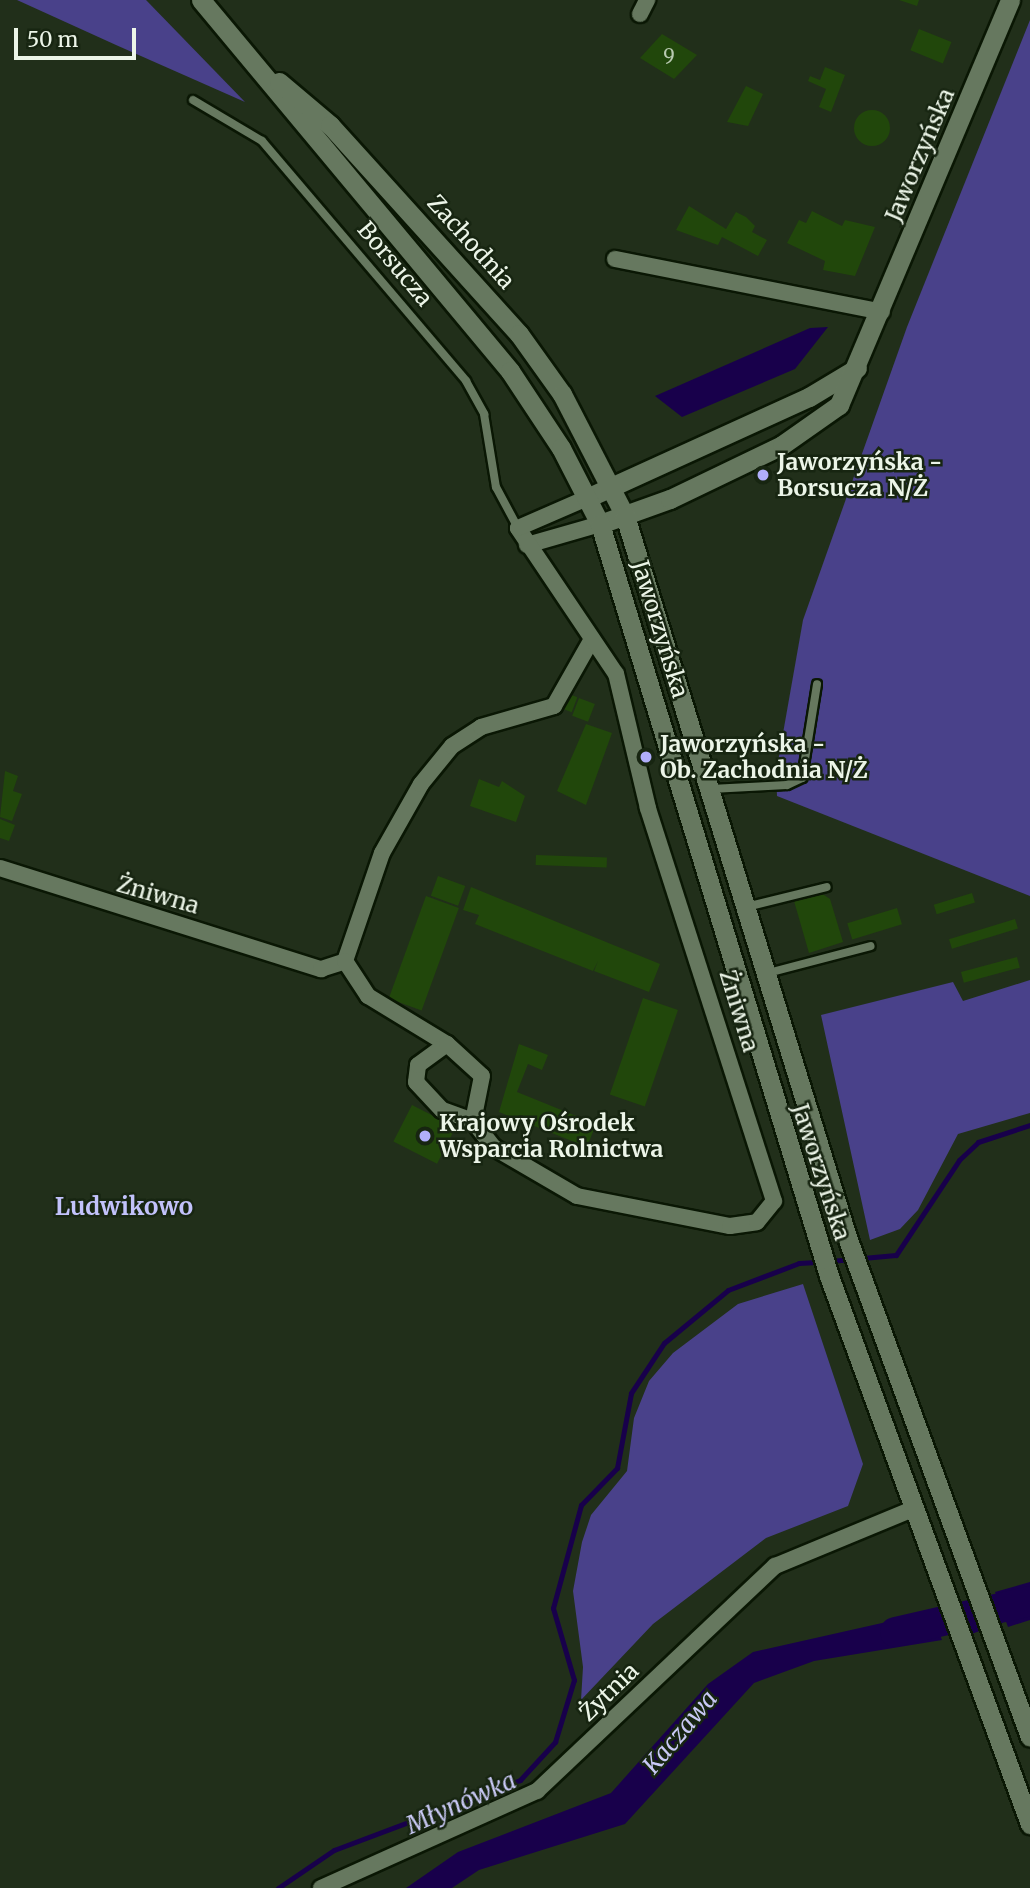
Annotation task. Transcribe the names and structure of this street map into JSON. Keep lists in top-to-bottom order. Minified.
{"streets":{"main road":["Jaworzyńska","Zachodnia"],"street":["Żniwna","Żytnia"],"lane":["Borsucza"]},"crossings":[["Jaworzyńska","Zachodnia"],["Jaworzyńska","Żytnia"],["Borsucza","Żniwna"]],"districts":["Ludwikowo"],"water":["Kaczawa","Młynówka"],"places":["Jaworzyńska - Borsucza N/Ż","Jaworzyńska - Ob. Zachodnia N/Ż","Krajowy Ośrodek Wsparcia Rolnictwa"],"house_numbers":["9"],"scale_bar":"50 m"}
